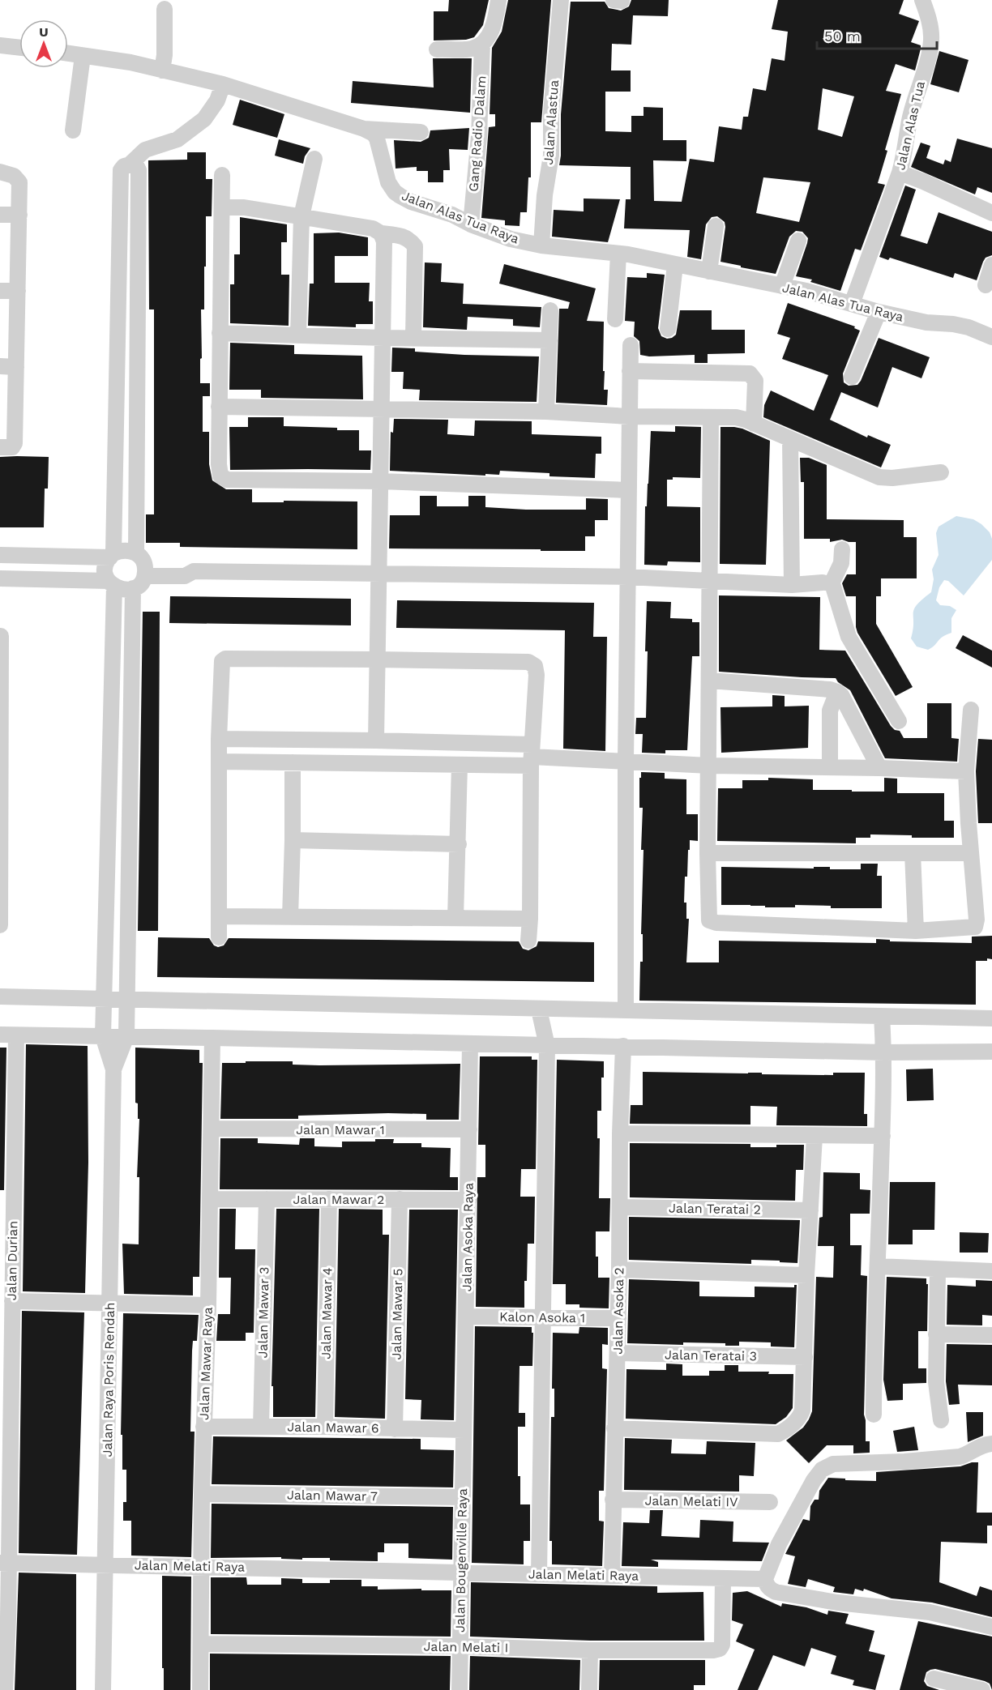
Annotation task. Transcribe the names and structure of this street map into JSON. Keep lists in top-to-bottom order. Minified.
{"streets":{"street":["Jalan Alastua","Jalan Alas Tua","Gang Radio Dalam","Jalan Alas Tua Raya","Jalan Mawar 1","Jalan Mawar 2","Jalan Teratai 2","Jalan Asoka Raya","Jalan Durian","Jalan Asoka 2","Jalan Mawar 3","Jalan Mawar 4","Jalan Mawar 5","Kalon Asoka 1","Jalan Teratai 3","Jalan Mawar Raya","Jalan Raya Poris Rendah","Jalan Mawar 6","Jalan Mawar 7","Jalan Melati IV","Jalan Bougenville Raya","Jalan Melati Raya","Jalan Melati I"]},"crossings":[["Jalan Alastua","Jalan Alas Tua Raya"],["Jalan Alas Tua","Jalan Alas Tua Raya"],["Gang Radio Dalam","Jalan Alas Tua Raya"],["Jalan Mawar 1","Jalan Asoka Raya"],["Jalan Mawar 1","Jalan Mawar Raya"],["Jalan Mawar 2","Jalan Asoka Raya"],["Jalan Mawar 2","Jalan Mawar 3"],["Jalan Mawar 2","Jalan Mawar 4"],["Jalan Mawar 2","Jalan Mawar 5"],["Jalan Mawar 2","Jalan Mawar Raya"],["Jalan Teratai 2","Jalan Asoka 2"],["Jalan Asoka Raya","Kalon Asoka 1"],["Jalan Asoka Raya","Jalan Mawar 6"],["Jalan Asoka Raya","Jalan Bougenville Raya"],["Jalan Durian","Jalan Melati Raya"],["Jalan Asoka 2","Kalon Asoka 1"],["Jalan Asoka 2","Jalan Teratai 3"],["Jalan Asoka 2","Jalan Melati IV"],["Jalan Asoka 2","Jalan Melati Raya"],["Jalan Mawar 3","Jalan Mawar 6"],["Jalan Mawar 4","Jalan Mawar 6"],["Jalan Mawar 5","Jalan Mawar 6"],["Jalan Mawar Raya","Jalan Mawar 6"],["Jalan Mawar Raya","Jalan Mawar 7"],["Jalan Mawar Raya","Jalan Melati Raya"],["Jalan Mawar Raya","Jalan Melati I"],["Jalan Raya Poris Rendah","Jalan Melati Raya"],["Jalan Mawar 6","Jalan Bougenville Raya"],["Jalan Mawar 7","Jalan Bougenville Raya"],["Jalan Bougenville Raya","Jalan Melati Raya"],["Jalan Bougenville Raya","Jalan Melati I"],["Jalan Melati Raya","Jalan Melati I"]],"scale_bar":"50 m","north":"top"}
